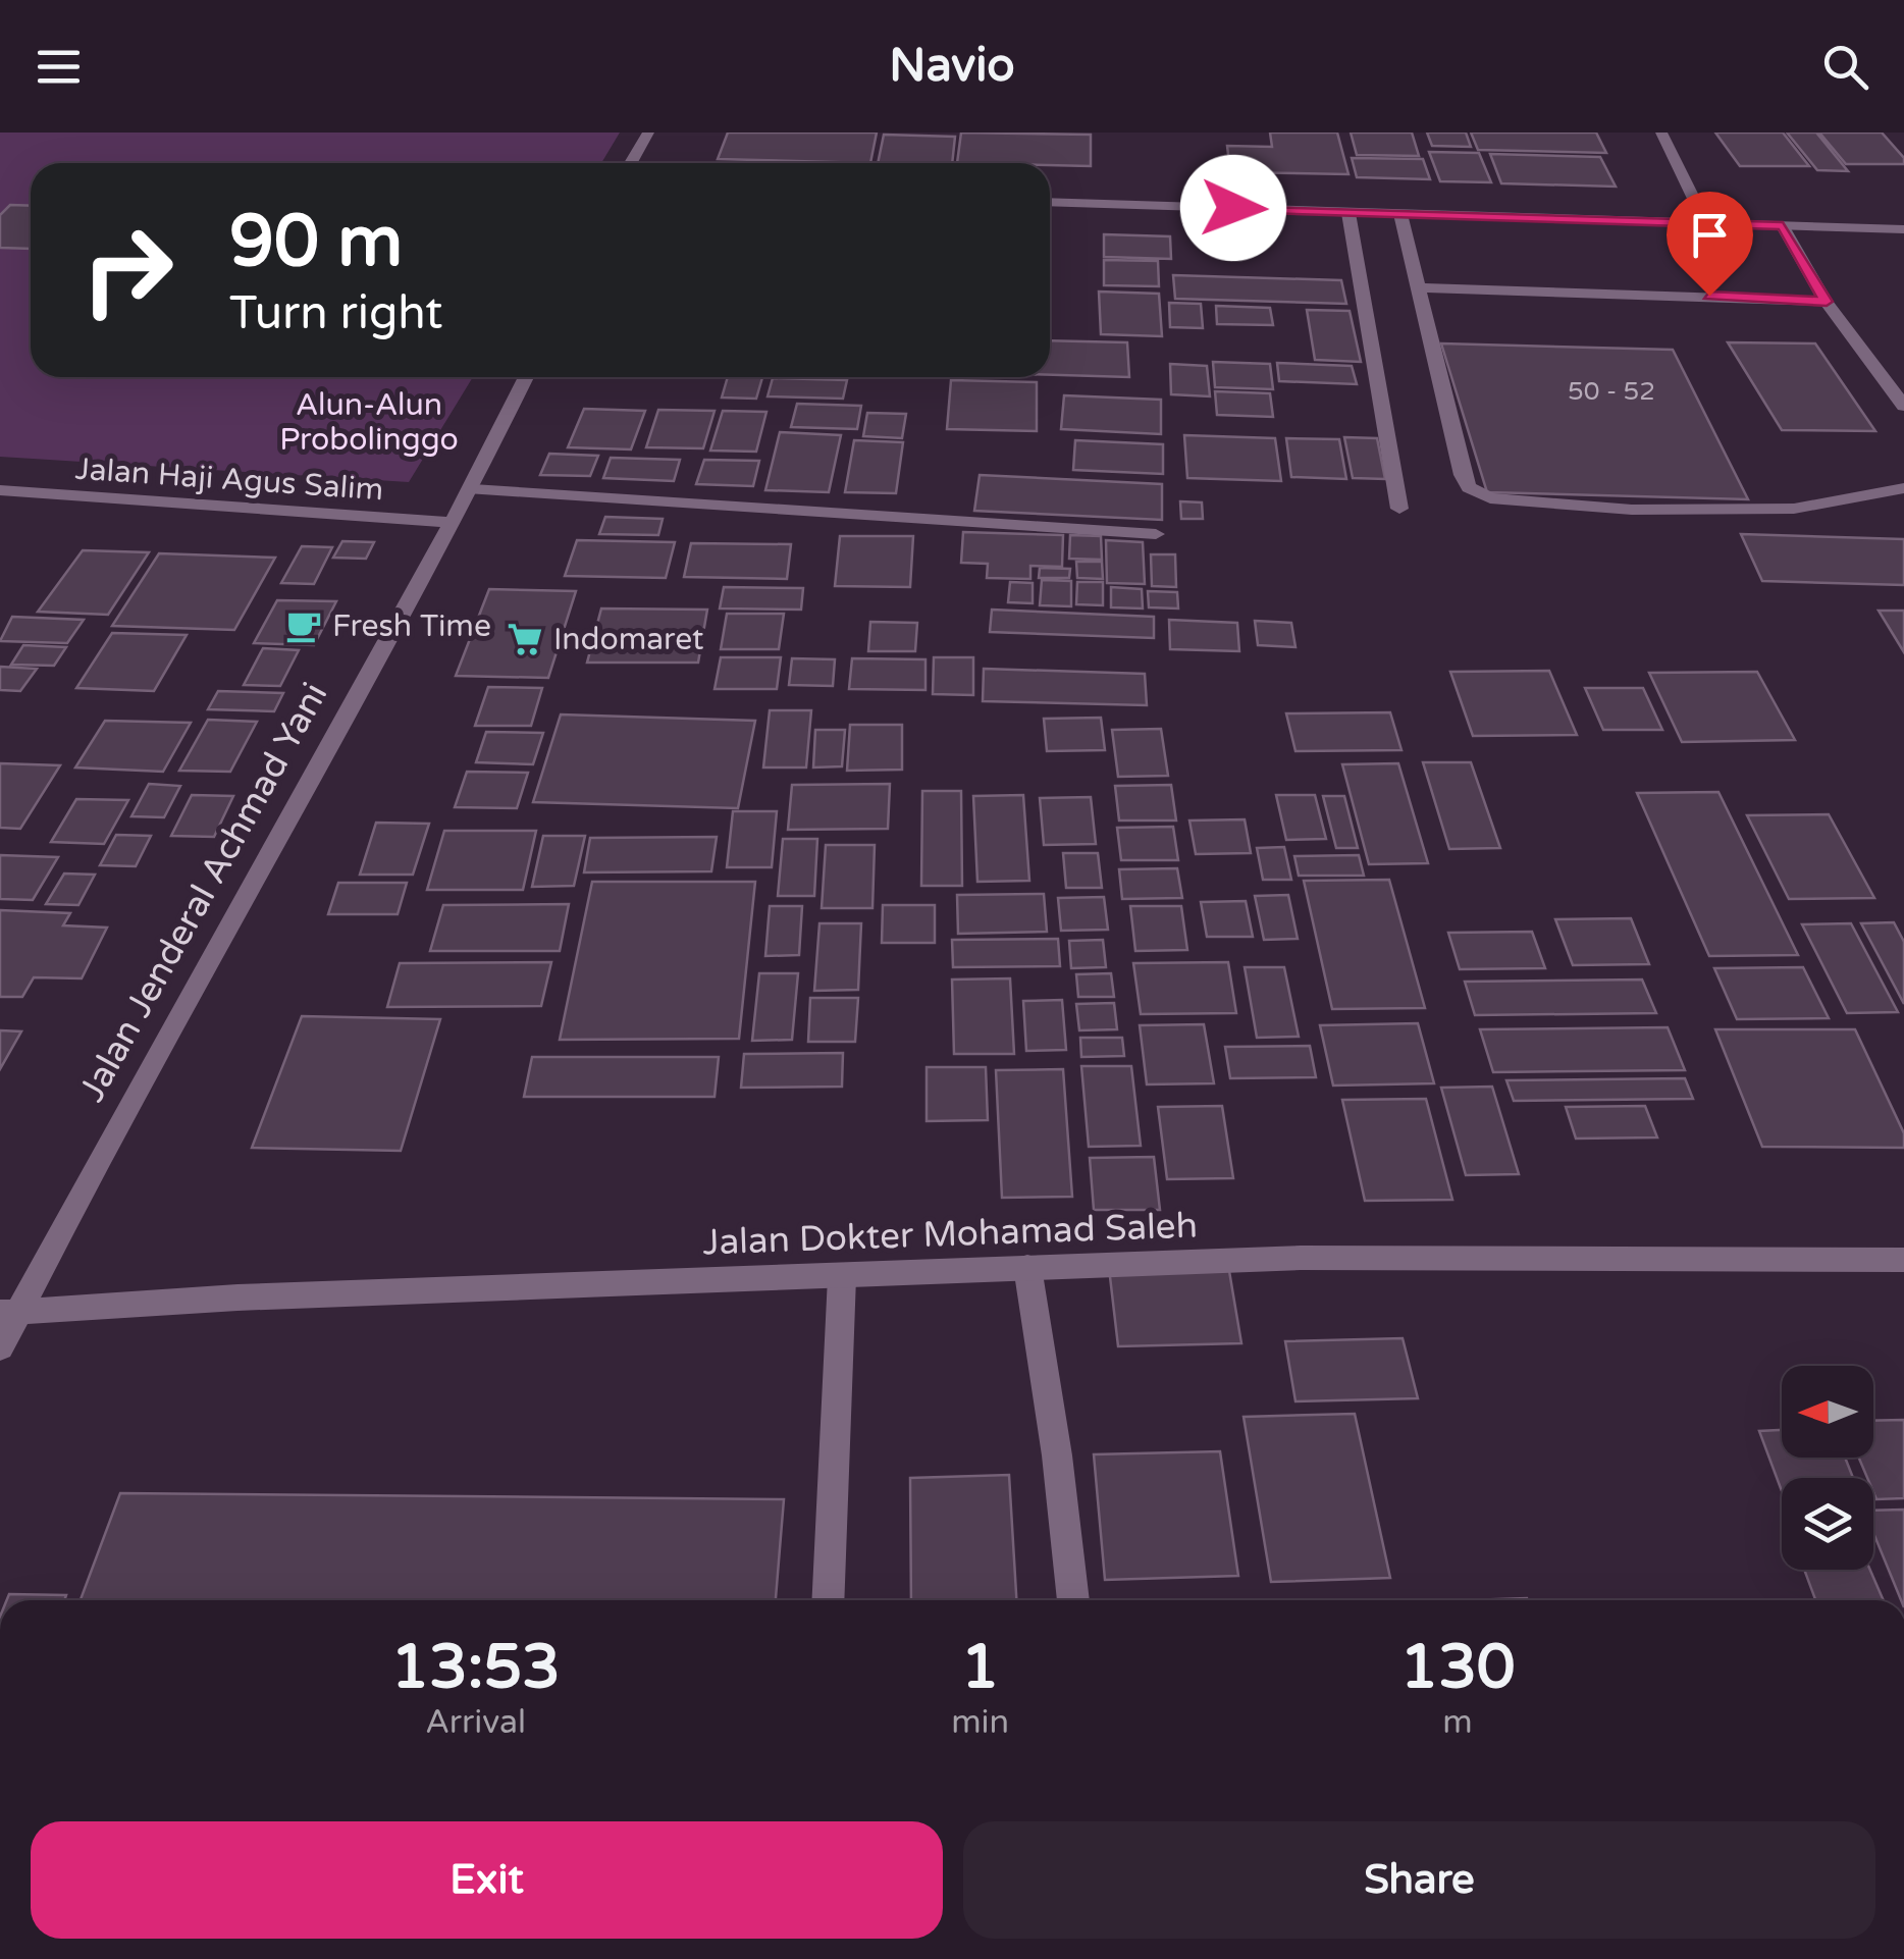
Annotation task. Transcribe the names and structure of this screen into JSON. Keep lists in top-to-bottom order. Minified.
{"streets":{"main road":["Jalan Haji Agus Salim","Jalan Jenderal Achmad Yani","Jalan Dokter Mohamad Saleh"]},"crossings":[["Jalan Haji Agus Salim","Jalan Jenderal Achmad Yani"],["Jalan Jenderal Achmad Yani","Jalan Dokter Mohamad Saleh"]],"parks":["Alun-Alun Probolinggo"],"places":{"cafe":["Fresh Time"],"supermarket":["Indomaret"]},"house_numbers":["50 - 52"],"north":"left","page":{"header":"Navio","turn":["90 m","Turn right"],"eta":["13:53","Arrival","1","min","130","m"],"buttons":["Exit","Share"]}}
